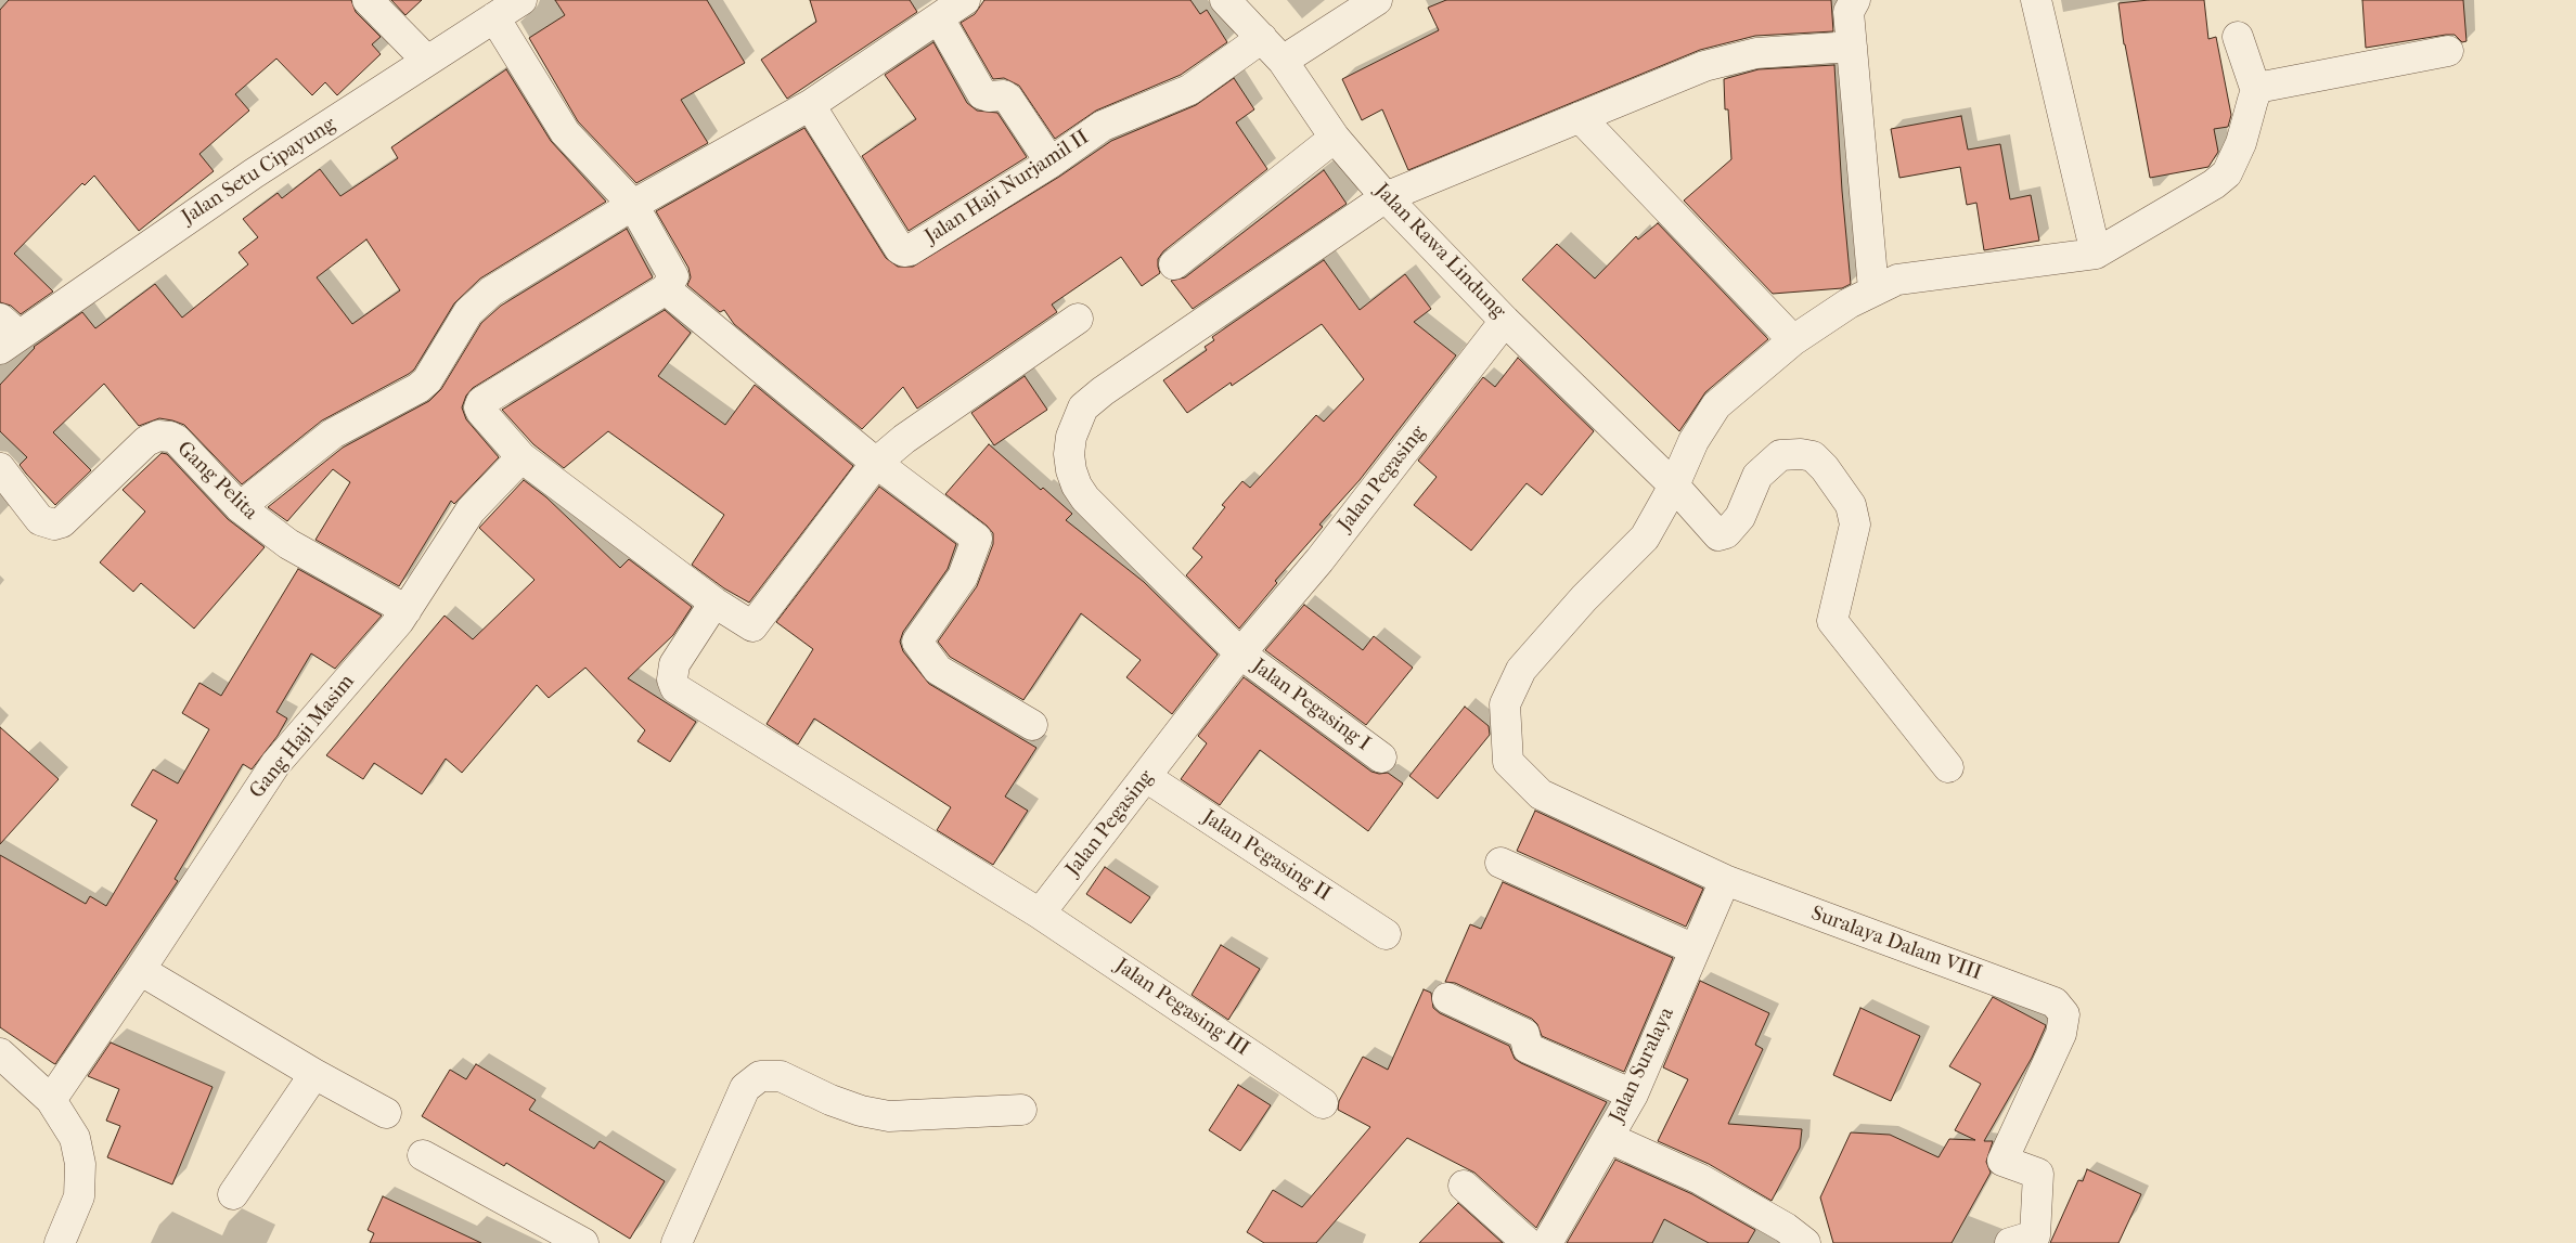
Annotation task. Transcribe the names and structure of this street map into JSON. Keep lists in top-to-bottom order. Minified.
{"streets":{"street":["Jalan Setu Cipayung","Jalan Haji Nurjamil II","Jalan Rawa Lindung","Jalan Pegasing","Gang Pelita","Jalan Pegasing I","Gang Haji Masim","Jalan Pegasing II","Suralaya Dalam VIII","Jalan Pegasing III","Jalan Suralaya"]},"crossings":[["Jalan Haji Nurjamil II","Jalan Rawa Lindung"],["Jalan Rawa Lindung","Jalan Pegasing"],["Jalan Rawa Lindung","Jalan Pegasing I"],["Jalan Rawa Lindung","Suralaya Dalam VIII"],["Jalan Pegasing","Jalan Pegasing I"],["Jalan Pegasing","Jalan Pegasing II"],["Jalan Pegasing","Jalan Pegasing III"],["Gang Pelita","Gang Haji Masim"],["Suralaya Dalam VIII","Jalan Suralaya"]]}
